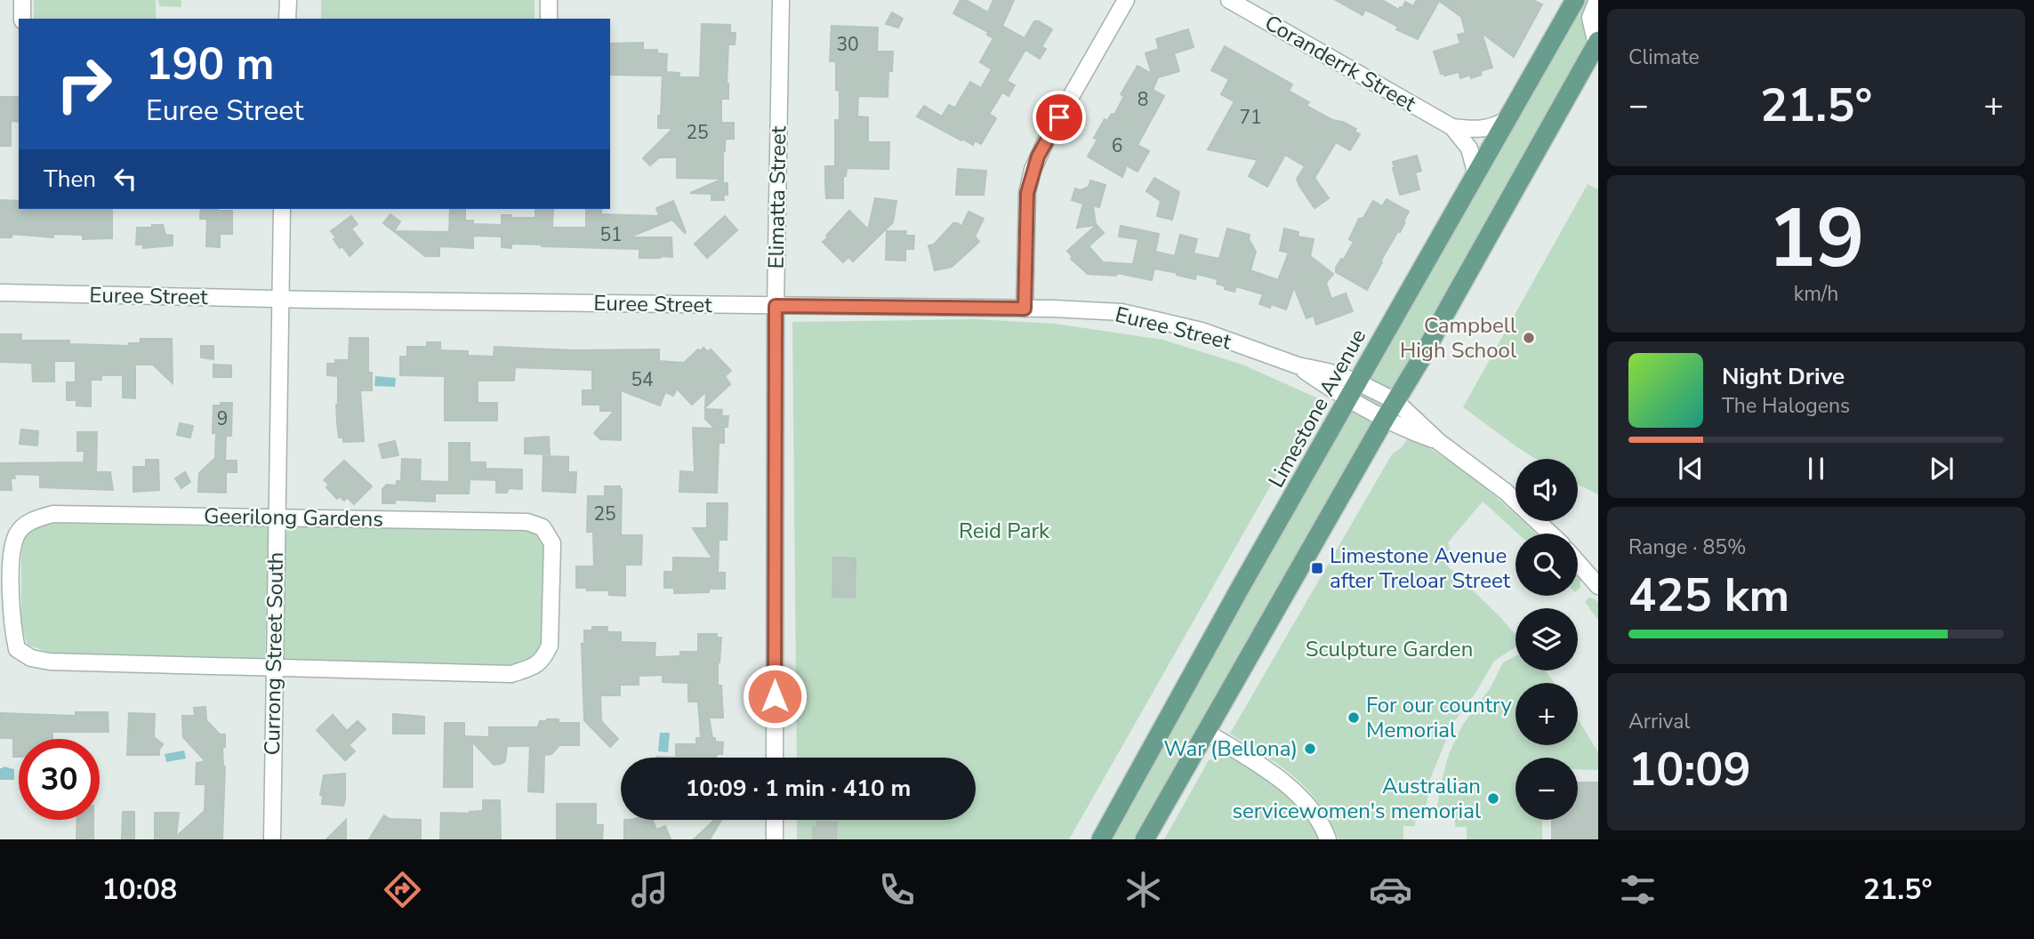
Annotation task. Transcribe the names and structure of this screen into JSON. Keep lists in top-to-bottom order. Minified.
{"streets":{"main road":["Limestone Avenue"],"street":["Coranderrk Street","Elimatta Street","Euree Street","Geerilong Gardens","Currong Street South"]},"crossings":[["Coranderrk Street","Limestone Avenue"],["Elimatta Street","Euree Street"],["Euree Street","Limestone Avenue"],["Euree Street","Currong Street South"],["Geerilong Gardens","Currong Street South"]],"parks":["Reid Park","Sculpture Garden"],"places":{"other":["Campbell High School","For our country Memorial","War (Bellona)","Australian servicewomen's memorial"],"transit":["Limestone Avenue after Treloar Street"]},"house_numbers":["30","8","71","25","6","51","54","9","25"],"page":{"tile":["Climate",["19","km/h"],["Range · 85%","425 km"],["Arrival","10:09"]],"turn":["190 m","Euree Street"],"heat":["−","21.5°","+"],"then":"Then","song":["Night Drive","The Halogens"],"map_buttons":["+","−"],"limit":"30","trip":"10:09 · 1 min · 410 m","tabs":["10:08","21.5°"]}}
